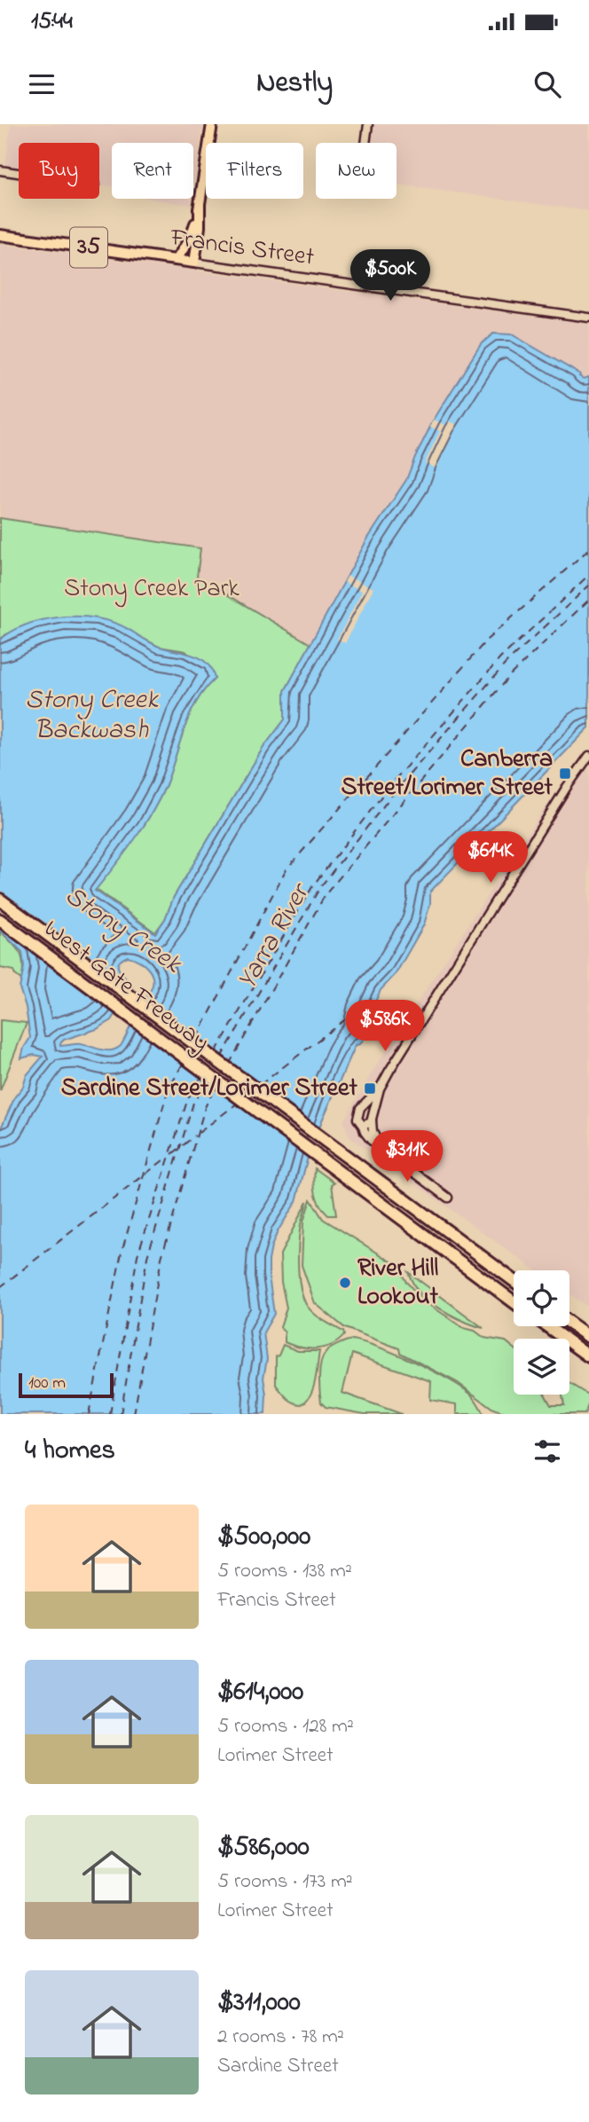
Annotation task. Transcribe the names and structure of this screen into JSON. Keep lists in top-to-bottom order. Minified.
{"streets":{"highway":["West Gate Freeway"],"main road":["35","Francis Street"]},"water":["Stony Creek Backwash","Stony Creek","Yarra River"],"parks":["Stony Creek Park"],"places":{"transit":["Canberra Street/Lorimer Street","Sardine Street/Lorimer Street"],"other":["River Hill Lookout"]},"scale_bar":"100 m","page":{"status":"15:44","header":"Nestly","chip":["Buy","Rent","Filters","New"],"price":["$500K","$614K","$586K","$311K"],"scale":"100 m","heading":"4 homes","list":[{"name":"$500,000","note":"5 rooms · 138 m² · Francis Street"},{"name":"$614,000","note":"5 rooms · 128 m² · Lorimer Street"},{"name":"$586,000","note":"5 rooms · 173 m² · Lorimer Street"},{"name":"$311,000","note":"2 rooms · 78 m² · Sardine Street"}]}}
